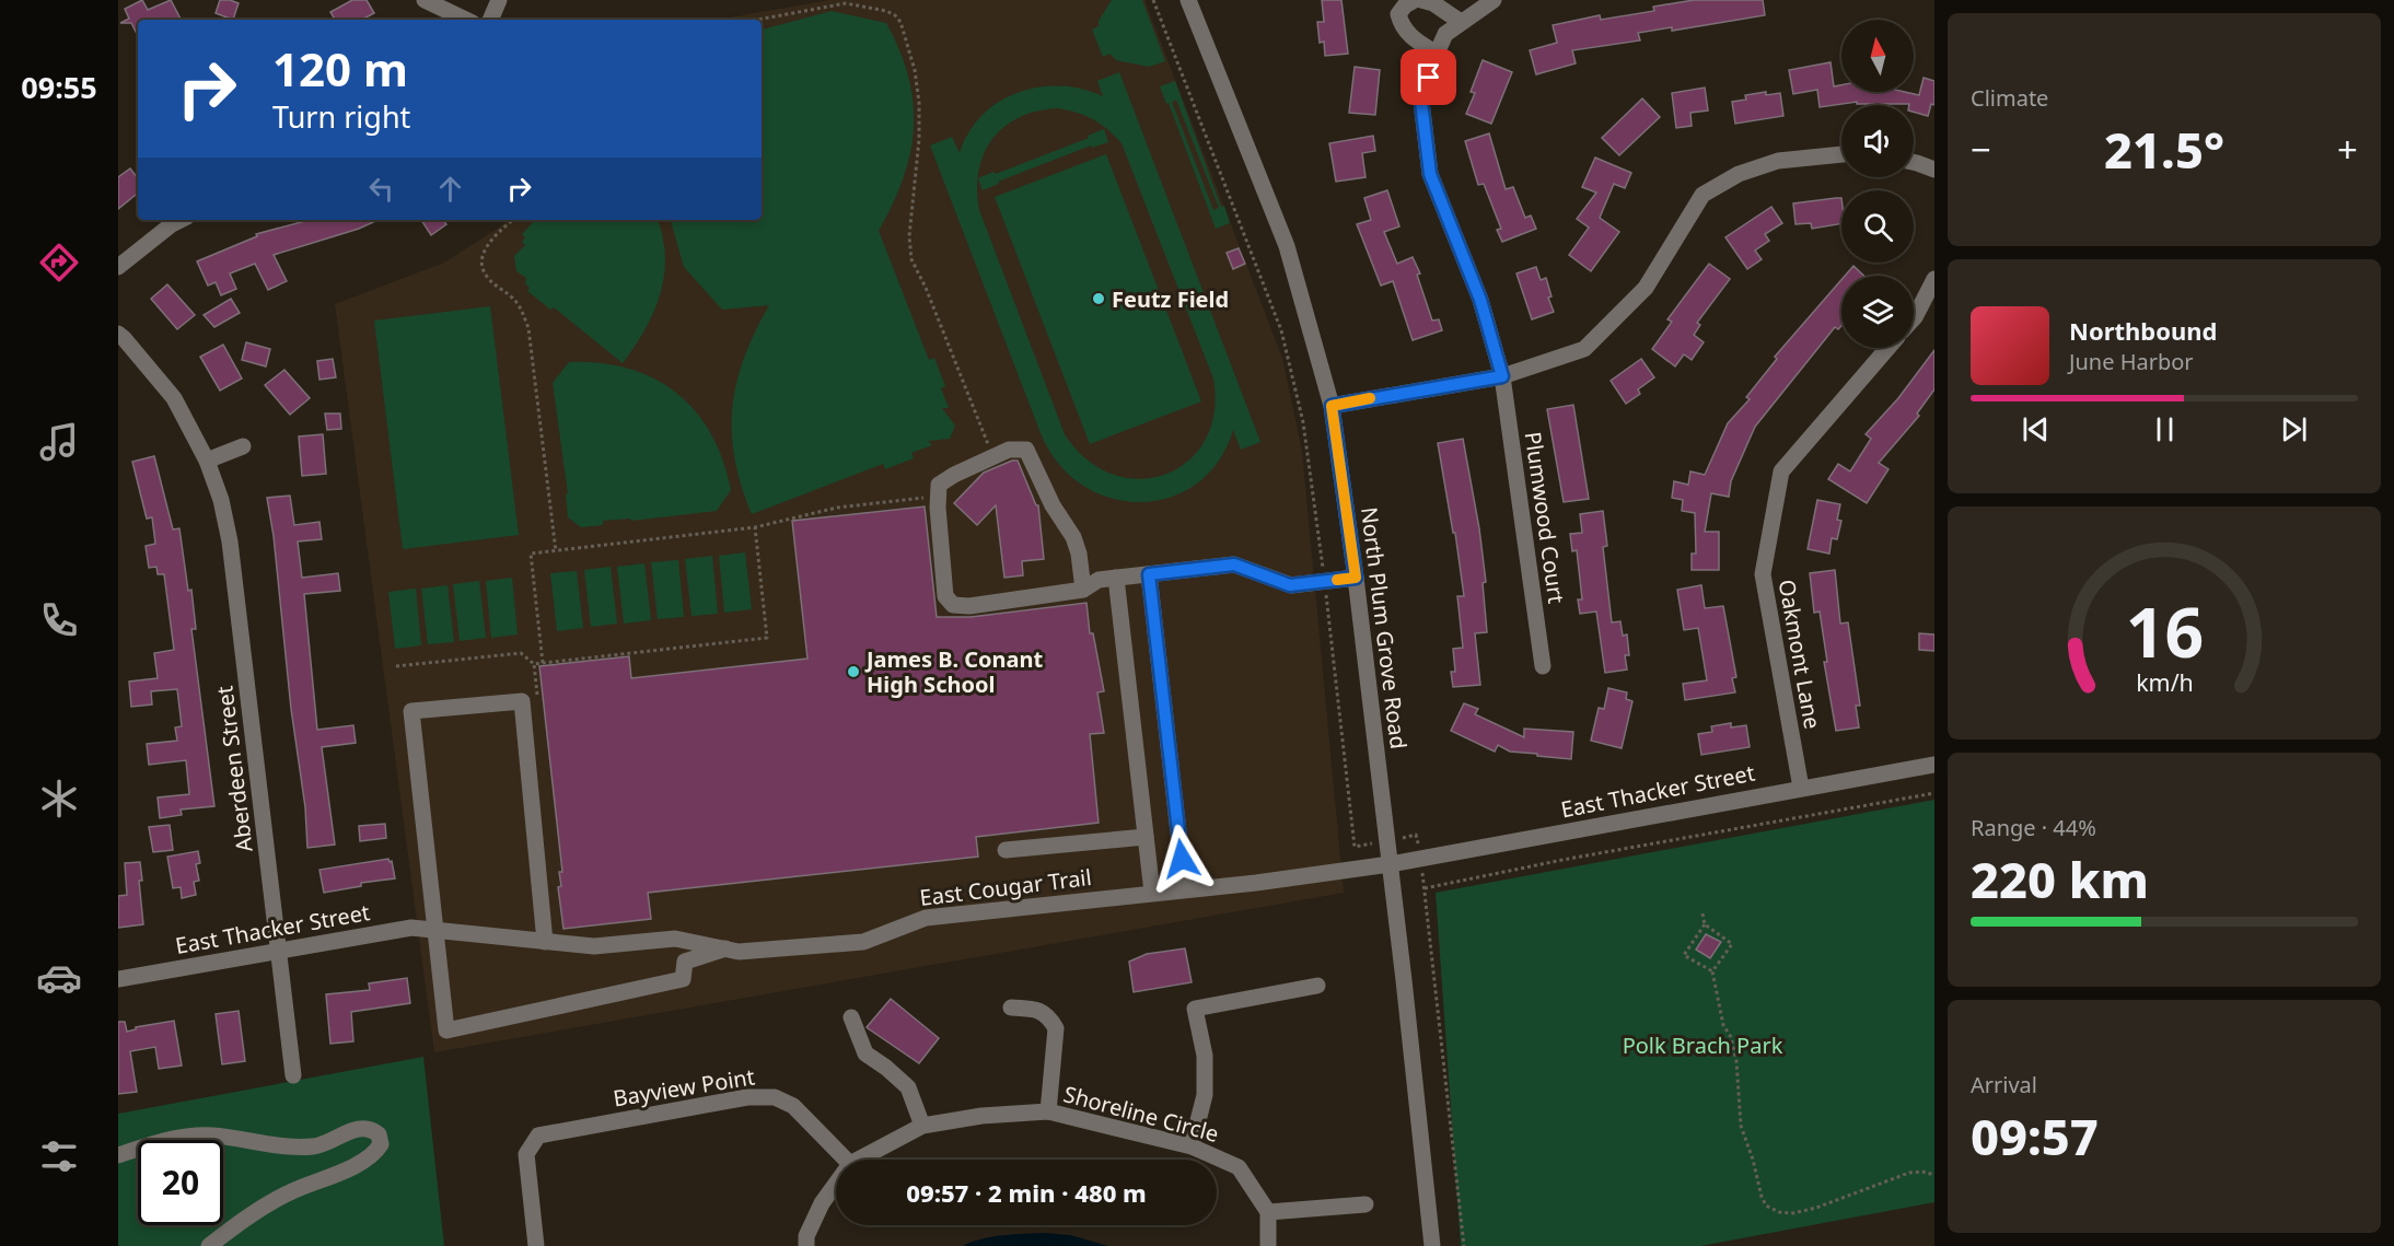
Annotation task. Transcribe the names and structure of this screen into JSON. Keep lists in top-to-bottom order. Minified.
{"streets":{"street":["Plumwood Court","North Plum Grove Road","Oakmont Lane","Aberdeen Street","East Thacker Street","East Cougar Trail","Bayview Point","Shoreline Circle"]},"crossings":[["North Plum Grove Road","East Thacker Street"],["North Plum Grove Road","East Cougar Trail"],["Oakmont Lane","East Thacker Street"],["Aberdeen Street","East Thacker Street"],["East Thacker Street","East Cougar Trail"]],"parks":["Polk Brach Park"],"places":["Feutz Field","James B. Conant High School"],"north":"top","page":{"tabs":"09:55","tile":["Climate",["Range · 44%","220 km"],["Arrival","09:57"]],"turn":["120 m","Turn right"],"heat":["−","21.5°","+"],"song":["Northbound","June Harbor"],"limit":"20","trip":"09:57 · 2 min · 480 m","gauge":["16","km/h"]}}
